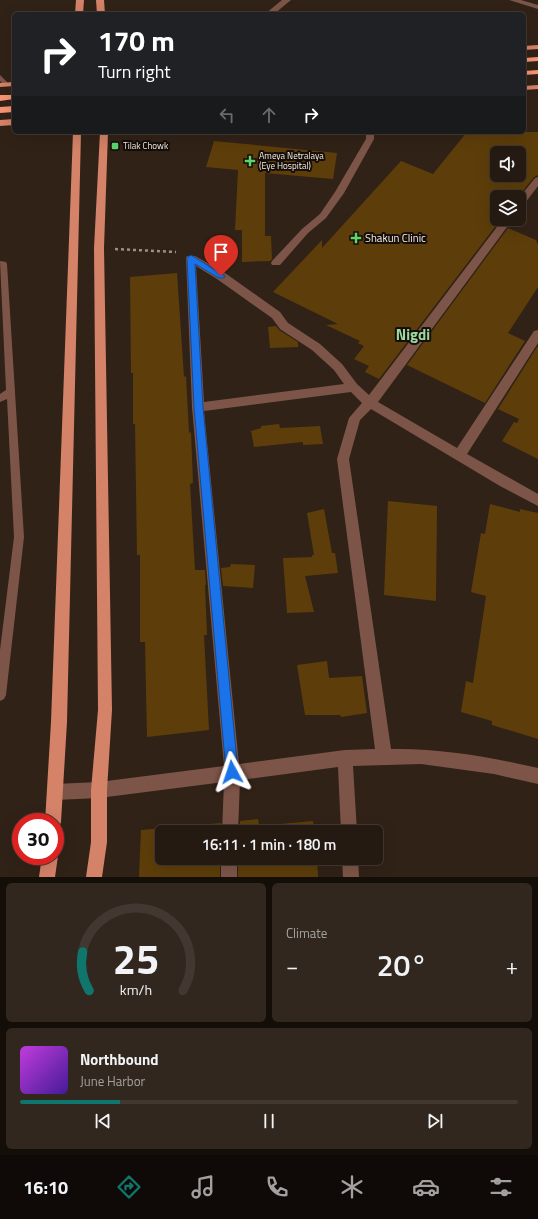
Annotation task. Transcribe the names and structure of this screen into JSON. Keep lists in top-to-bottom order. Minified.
{"districts":["Nigdi"],"places":{"transit":["Tilak Chowk"],"health":["Ameya Netralaya (Eye Hospital)","Shakun Clinic"]},"page":{"turn":["170 m","Turn right"],"limit":"30","trip":"16:11 · 1 min · 180 m","tile":"Climate","heat":["−","20°","+"],"song":["Northbound","June Harbor"],"tabs":"16:10","gauge":["25","km/h"]}}
